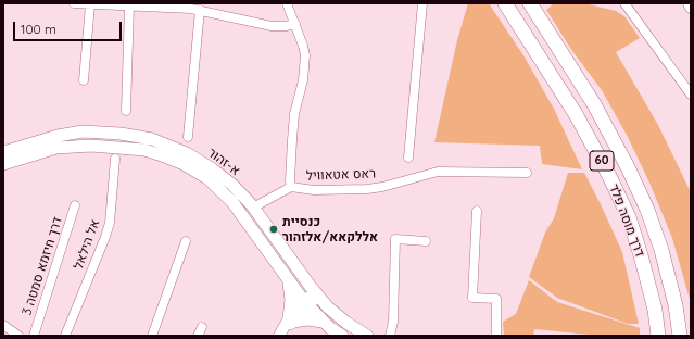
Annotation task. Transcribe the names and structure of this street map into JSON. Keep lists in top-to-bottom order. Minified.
{"streets":{"highway":["60","דרך מוסה פלד"],"main road":["א-זהור"],"street":["ראס אטאוויל","אל הילאל","דרך חיזמא סמטה 3"]},"places":["כנסיית אללקאא/אלזהור"],"scale_bar":"100 m"}
